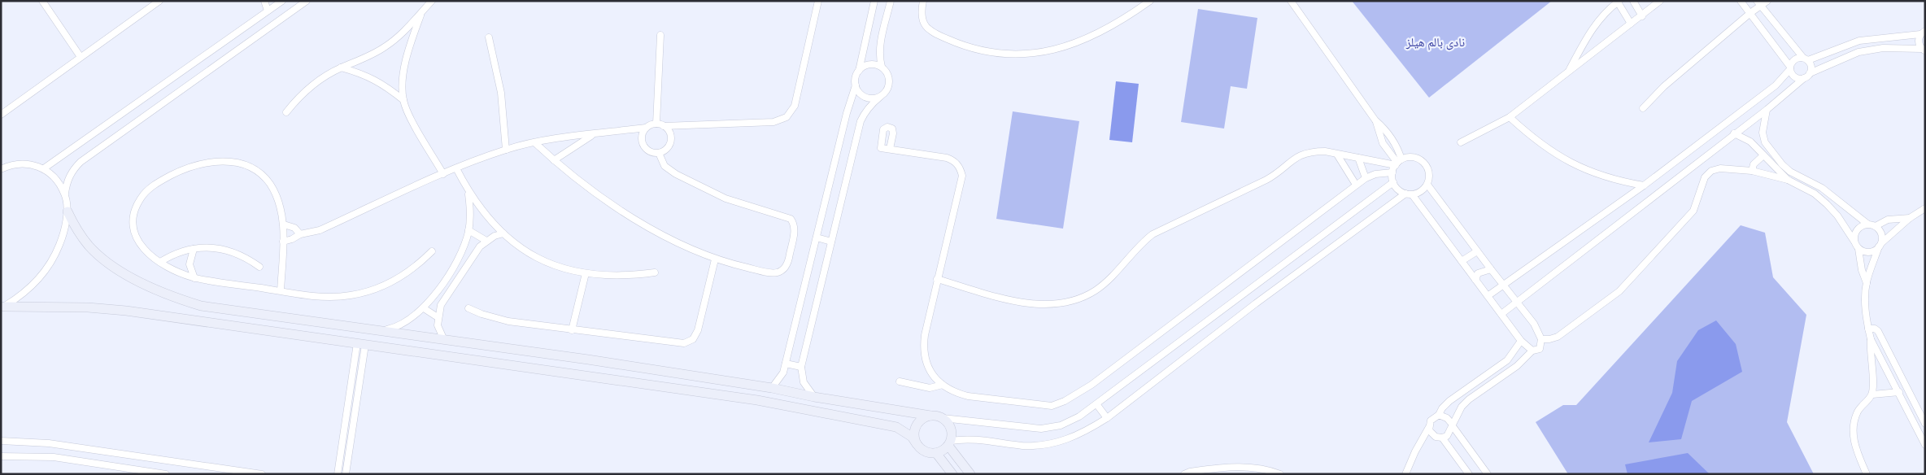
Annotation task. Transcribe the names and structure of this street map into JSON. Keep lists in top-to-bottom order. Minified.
{"parks":["نادى بالم هيلز"]}
